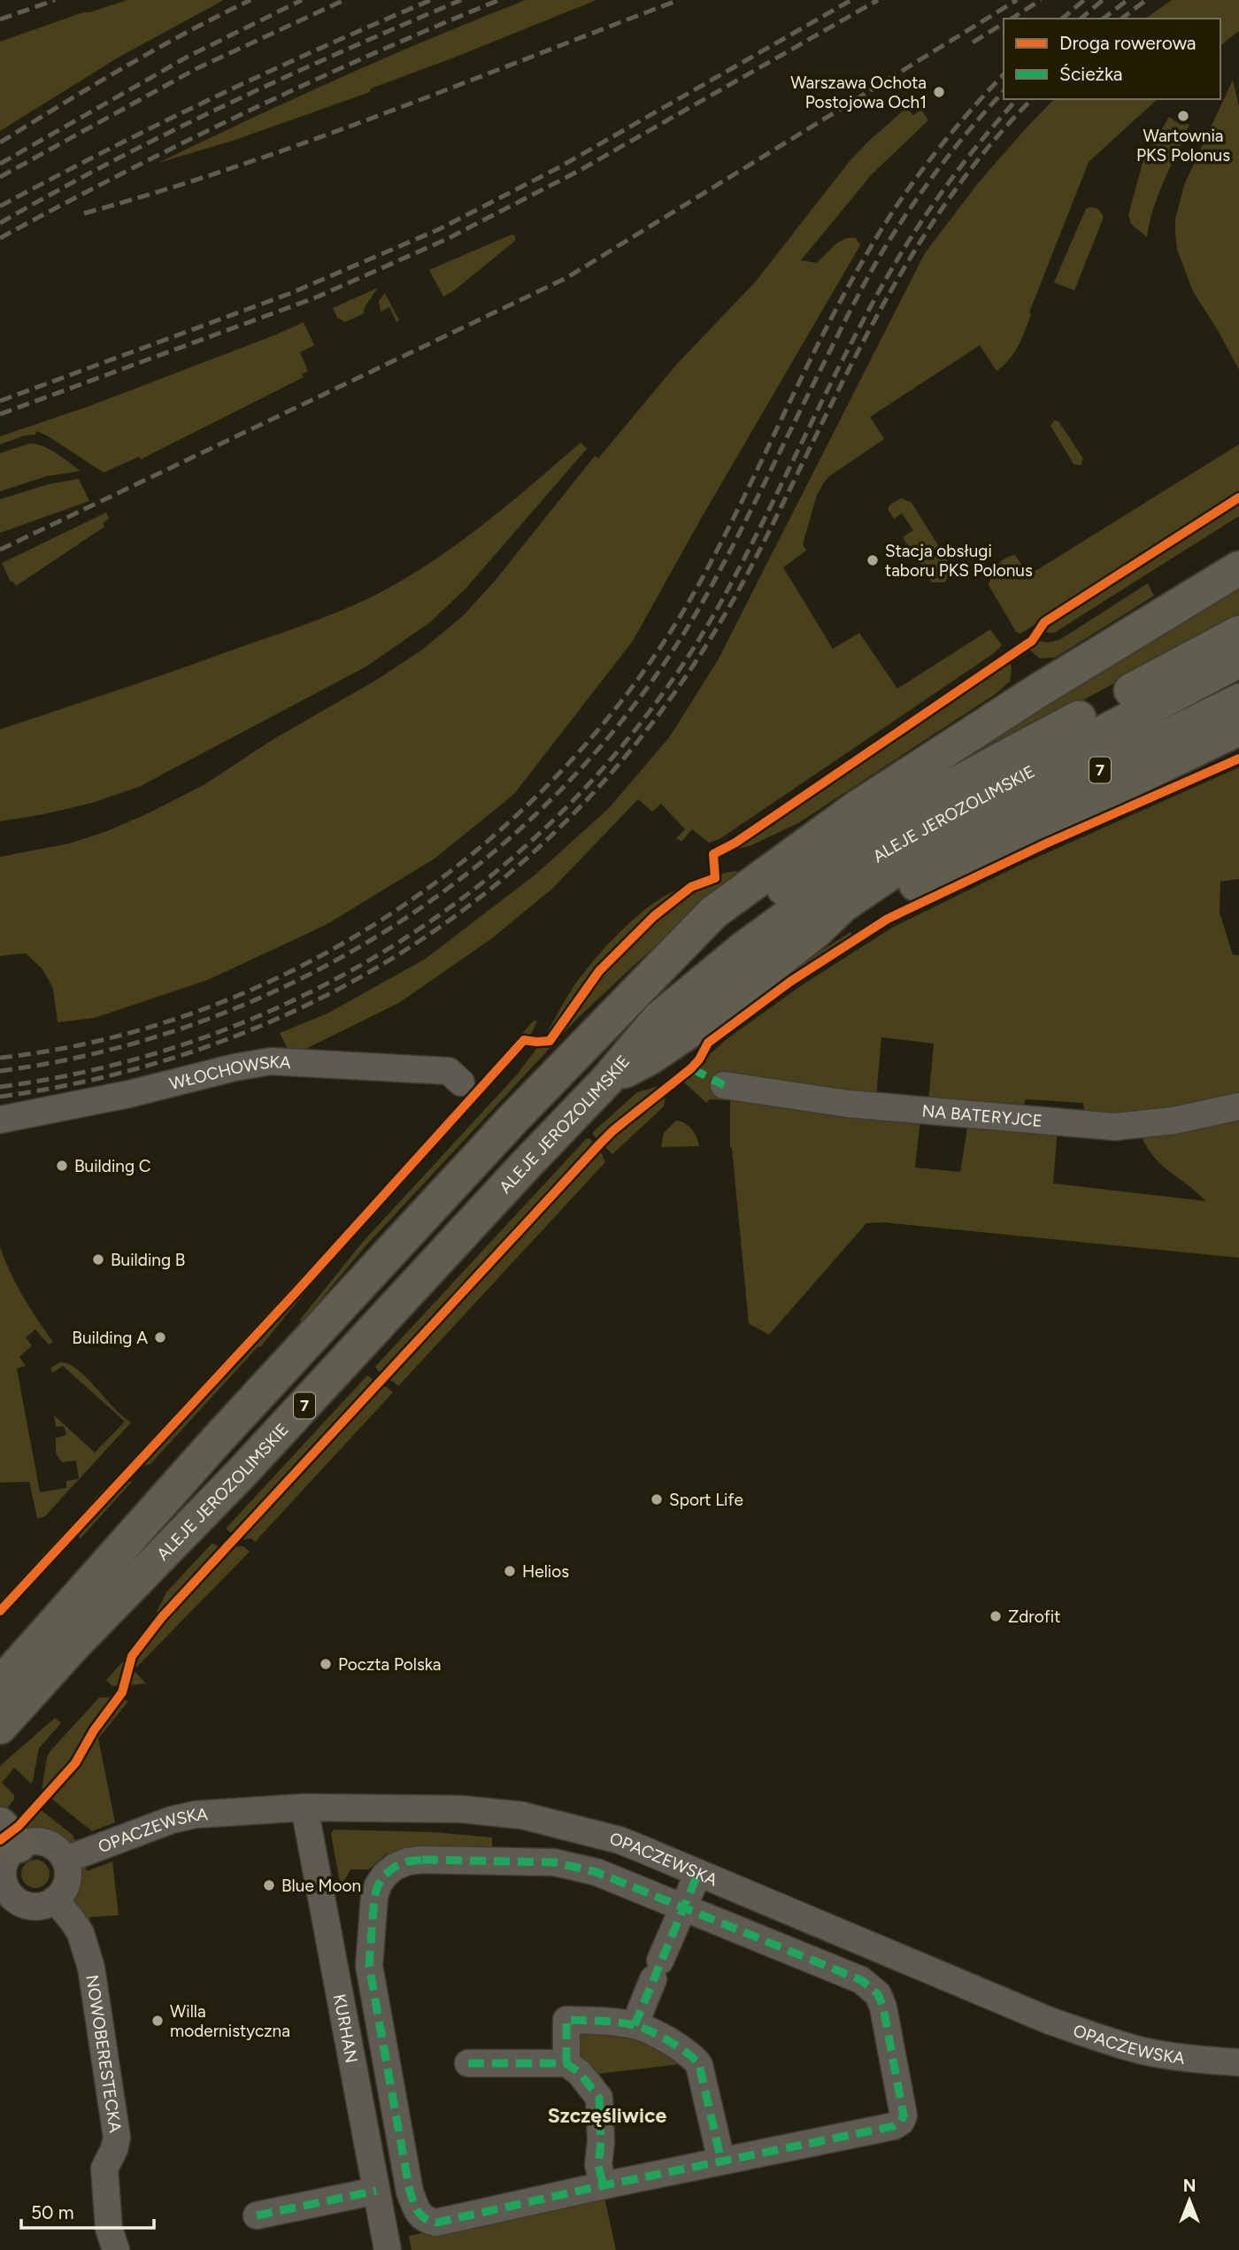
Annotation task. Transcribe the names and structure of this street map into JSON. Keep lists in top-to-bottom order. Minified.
{"streets":{"main road":["7","ALEJE JEROZOLIMSKIE"],"street":["WŁOCHOWSKA","NA BATERYJCE","OPACZEWSKA","KURHAN","NOWOBERESTECKA"]},"crossings":[["7","ALEJE JEROZOLIMSKIE"],["OPACZEWSKA","KURHAN"],["OPACZEWSKA","NOWOBERESTECKA"]],"districts":["Szczęśliwice"],"places":["Warszawa Ochota Postojowa Och1","Wartownia PKS Polonus","Stacja obsługi taboru PKS Polonus","Building C","Building B","Building A","Sport Life","Helios","Zdrofit","Poczta Polska","Blue Moon","Willa modernistyczna"],"legend":["Droga rowerowa","Ścieżka"],"scale_bar":"50 m","north":"top"}
